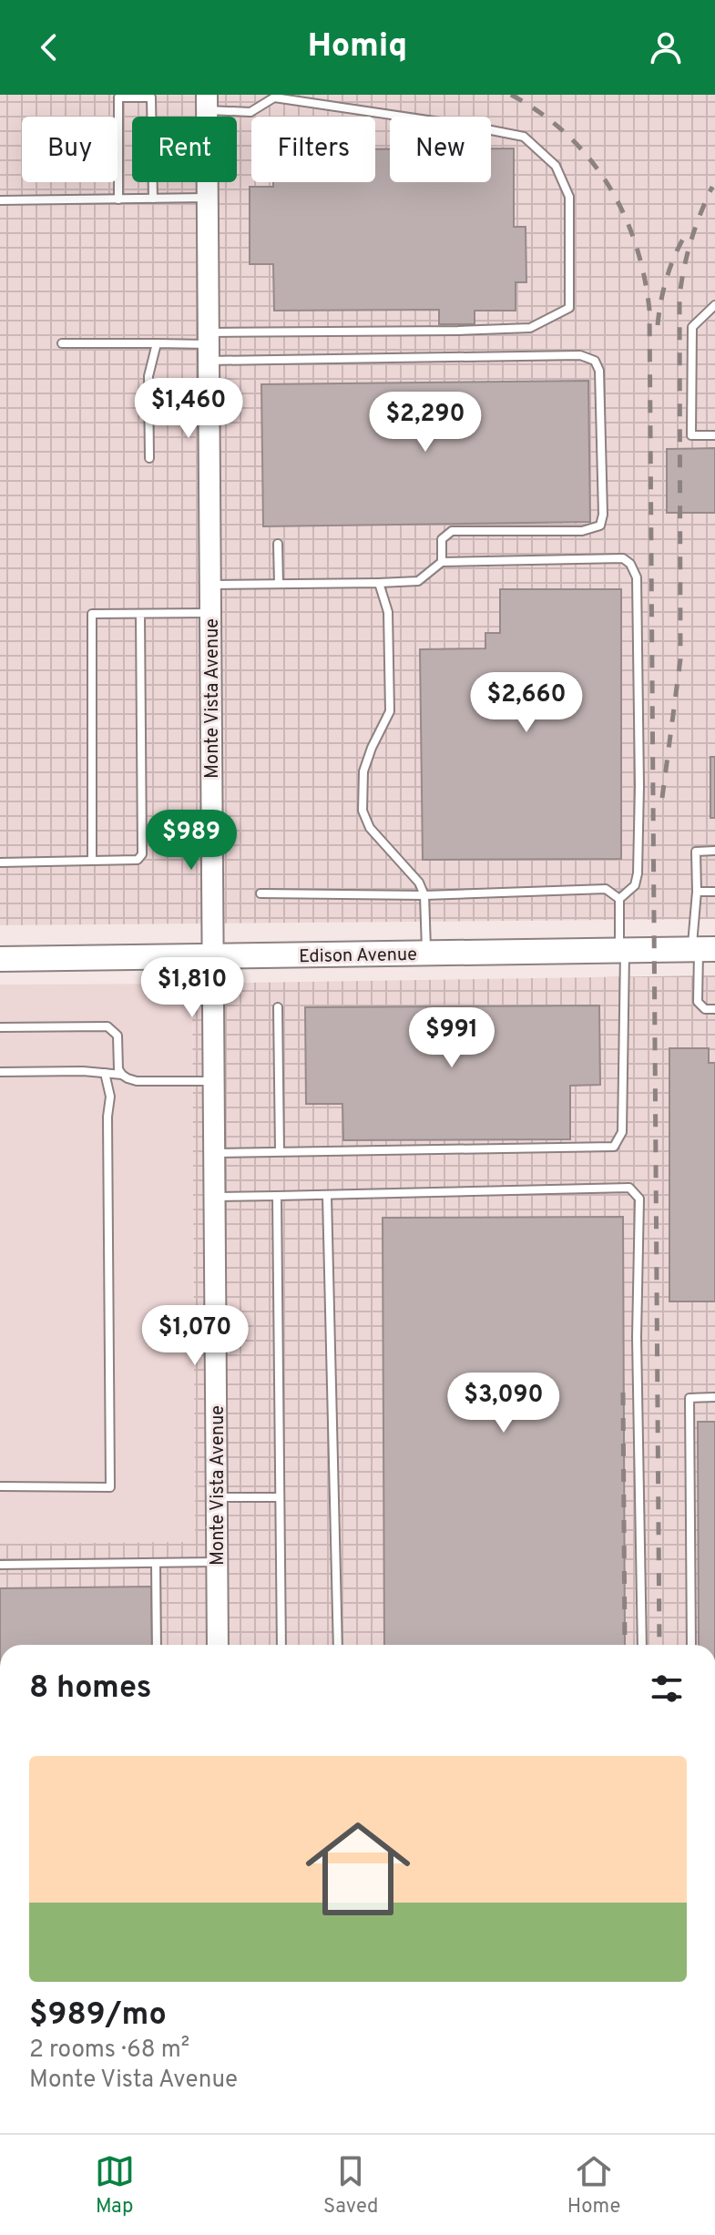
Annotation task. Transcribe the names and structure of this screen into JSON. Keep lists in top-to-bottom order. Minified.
{"streets":{"main road":["Edison Avenue"],"street":["Monte Vista Avenue"]},"crossings":[["Monte Vista Avenue","Edison Avenue"]],"page":{"header":"Homiq","chip":["Buy","Rent","Filters","New"],"price":["$1,460","$2,290","$2,660","$989","$1,810","$991","$1,070","$3,090"],"heading":"8 homes","list":[{"name":"$989/mo","note":"2 rooms · 68 m² · Monte Vista Avenue"}],"tabs":["Map","Saved","Home"]}}
